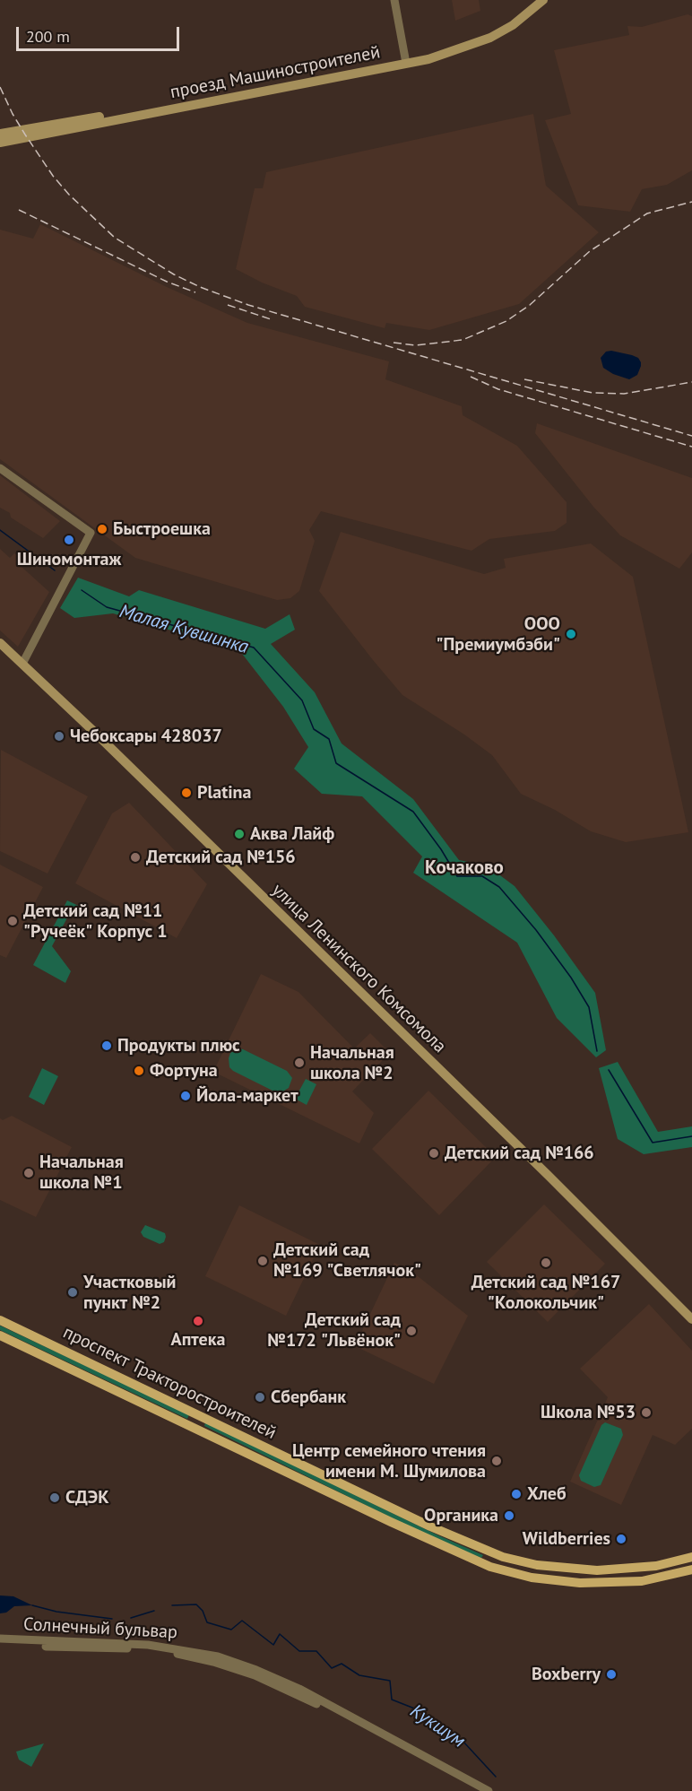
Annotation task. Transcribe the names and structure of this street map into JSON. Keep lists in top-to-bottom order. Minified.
{"streets":{"main road":["проезд Машиностроителей","улица Ленинского Комсомола","проспект Тракторостроителей"],"street":["Солнечный бульвар"]},"districts":["Кочаково"],"water":["Малая Кувшинка","Кукшум"],"places":["Быстроешка","Шиномонтаж","ООО \"Премиумбэби\"","Чебоксары 428037","Platina","Аква Лайф","Детский сад №156","Детский сад №11 \"Ручеёк\" Корпус 1","Продукты плюс","Начальная школа №2","Фортуна","Йола-маркет","Детский сад №166","Начальная школа №1","Детский сад №169 \"Светлячок\"","Детский сад №167 \"Колокольчик\"","Участковый пункт №2","Аптека","Детский сад №172 \"Львёнок\"","Сбербанк","Школа №53","Центр семейного чтения имени М. Шумилова","Хлеб","СДЭК","Органика","Wildberries","Boxberry"],"scale_bar":"200 m"}
